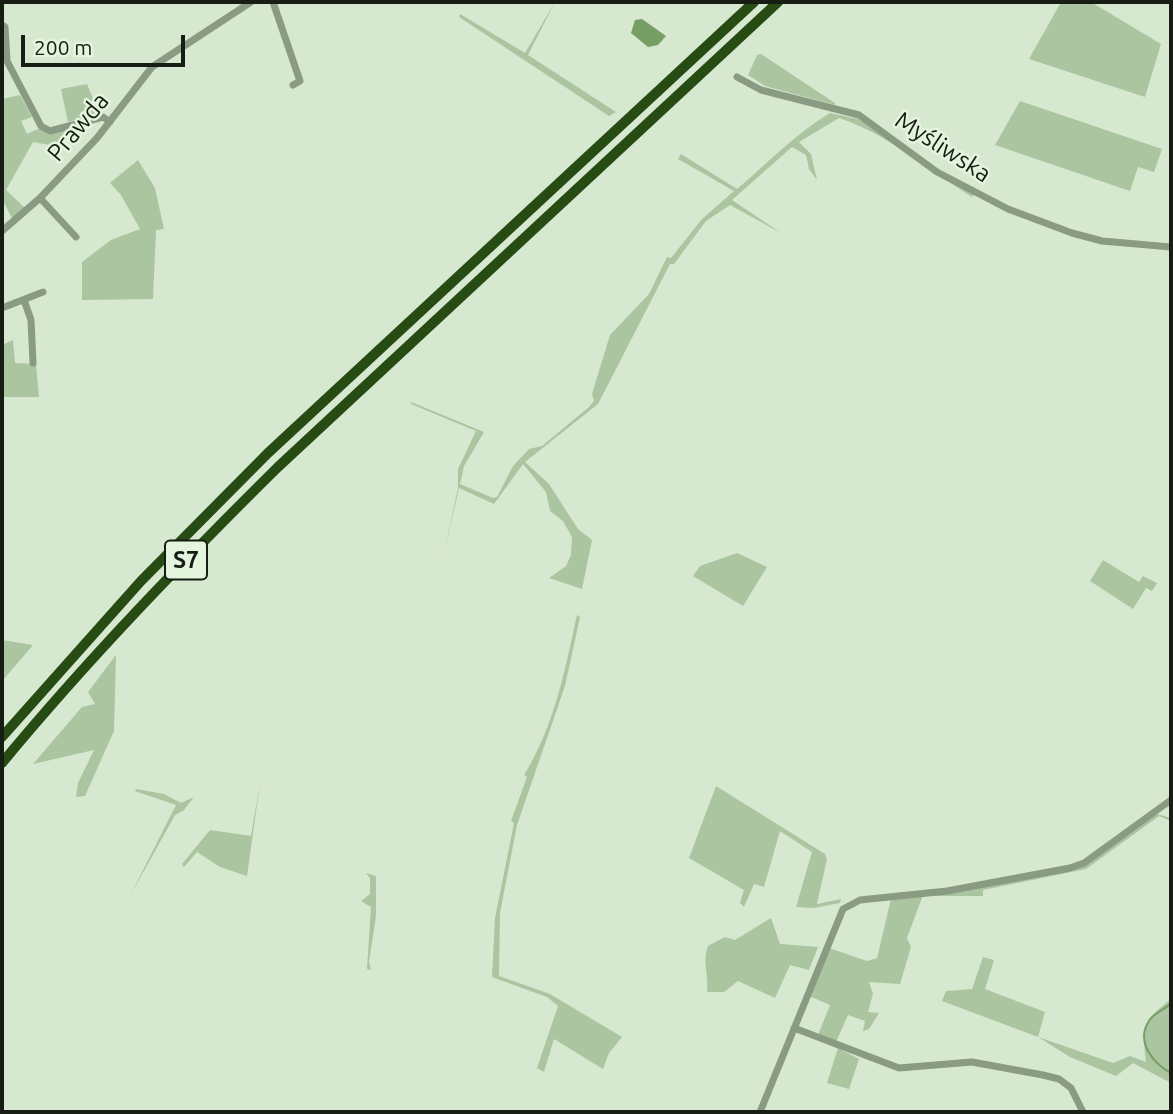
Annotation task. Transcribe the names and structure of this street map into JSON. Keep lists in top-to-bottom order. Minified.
{"streets":{"highway":["S7"],"street":["Prawda","Myśliwska"]},"scale_bar":"200 m"}
